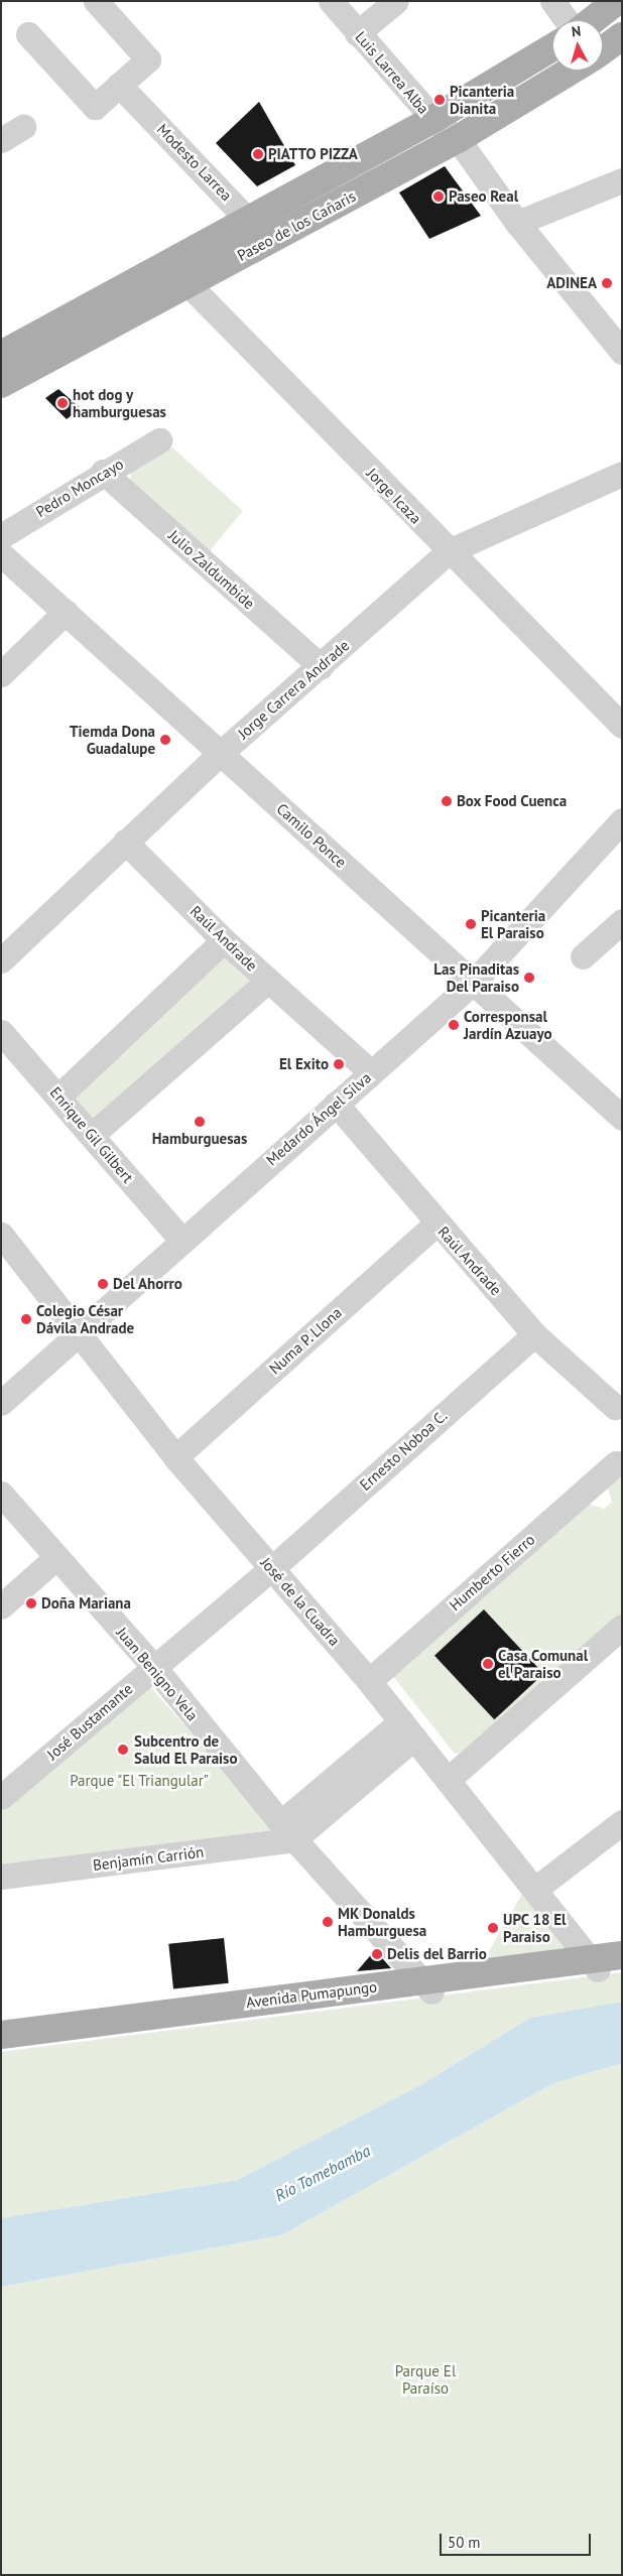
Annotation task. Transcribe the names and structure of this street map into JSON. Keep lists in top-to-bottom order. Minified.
{"streets":{"main road":["Paseo de los Cañaris","Avenida Pumapungo"],"street":["Luis Larrea Alba","Modesto Larrea","Pedro Moncayo","Jorge Icaza","Julio Zaldumbide","Jorge Carrera Andrade","Camilo Ponce","Raúl Andrade","Medardo Ángel Silva","Enrique Gil Gilbert","Numa P. Llona","Ernesto Noboa C.","Humberto Fierro","José de la Cuadra","Juan Benigno Vela","José Bustamante","Benjamín Carrión"]},"crossings":[["Luis Larrea Alba","Paseo de los Cañaris"],["Modesto Larrea","Paseo de los Cañaris"],["Paseo de los Cañaris","Jorge Icaza"],["Pedro Moncayo","Julio Zaldumbide"],["Jorge Icaza","Jorge Carrera Andrade"],["Julio Zaldumbide","Jorge Carrera Andrade"],["Jorge Carrera Andrade","Camilo Ponce"],["Jorge Carrera Andrade","Raúl Andrade"],["Camilo Ponce","Medardo Ángel Silva"],["Raúl Andrade","Medardo Ángel Silva"],["Raúl Andrade","Numa P. Llona"],["Raúl Andrade","Ernesto Noboa C."],["Medardo Ángel Silva","Enrique Gil Gilbert"],["Medardo Ángel Silva","José de la Cuadra"],["Numa P. Llona","José de la Cuadra"],["Ernesto Noboa C.","José de la Cuadra"],["Ernesto Noboa C.","José Bustamante"],["Humberto Fierro","José de la Cuadra"],["José de la Cuadra","José Bustamante"],["José de la Cuadra","Avenida Pumapungo"],["Juan Benigno Vela","José Bustamante"],["Juan Benigno Vela","Benjamín Carrión"],["Juan Benigno Vela","Avenida Pumapungo"]],"water":["Río Tomebamba"],"parks":["Parque \"El Triangular\"","Parque El Paraíso"],"places":["Picanteria Dianita","PIATTO PIZZA","Paseo Real","ADINEA","hot dog y hamburguesas","Tiemda Dona Guadalupe","Box Food Cuenca","Picanteria El Paraiso","Las Pinaditas Del Paraiso","Corresponsal Jardín Azuayo","El Exito","Hamburguesas","Del Ahorro","Colegio César Dávila Andrade","Doña Mariana","Casa Comunal el Paraiso","Subcentro de Salud El Paraiso","MK Donalds Hamburguesa","UPC 18 El Paraiso","Delis del Barrio"],"scale_bar":"50 m","north":"top"}
